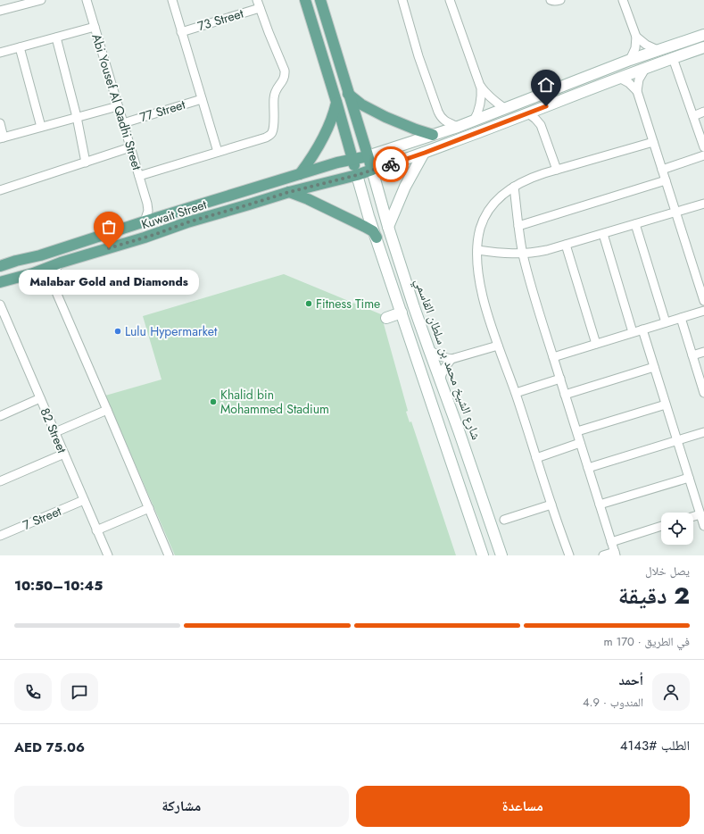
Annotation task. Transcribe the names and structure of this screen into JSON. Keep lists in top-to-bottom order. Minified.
{"streets":{"main road":["Kuwait Street","شارع الشيخ محمد بن سلطان القاسمي"],"street":["73 Street","Abi Yousef Al Qadhi Street","77 Street","82 Street","7 Street"]},"crossings":[["Abi Yousef Al Qadhi Street","77 Street"],["Abi Yousef Al Qadhi Street","Kuwait Street"],["Kuwait Street","شارع الشيخ محمد بن سلطان القاسمي"],["82 Street","7 Street"]],"places":["Malabar Gold and Diamonds","Fitness Time","Lulu Hypermarket","Khalid bin Mohammed Stadium"],"page":{"bubble":"Malabar Gold and Diamonds","heading":["2 دقيقة","يصل خلال","10:45–10:50"],"panel":["أحمد","المندوب · 4.9","الطلب #4143","AED 75.06"],"bar":"في الطريق · 170 m","buttons":["مساعدة","مشاركة"]}}
